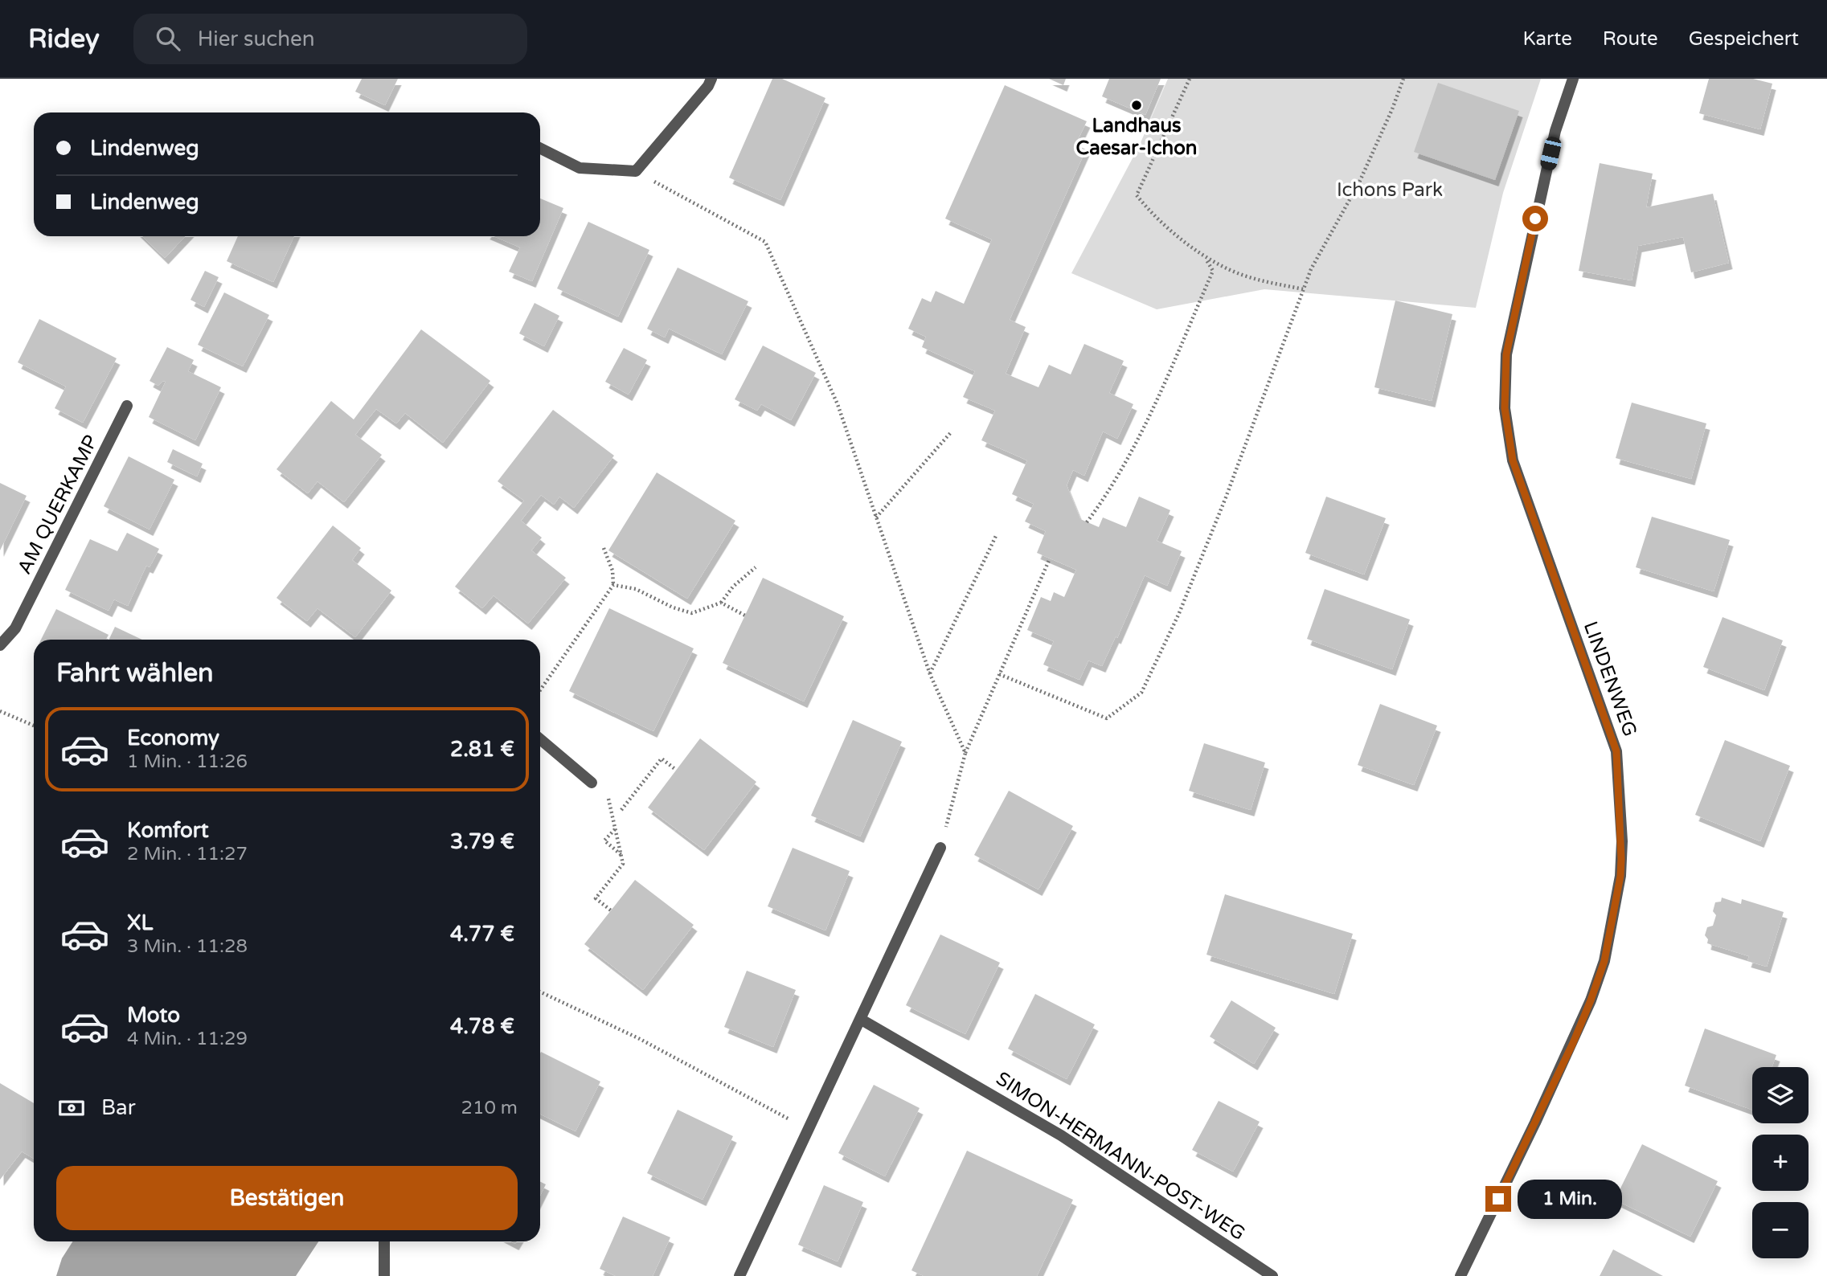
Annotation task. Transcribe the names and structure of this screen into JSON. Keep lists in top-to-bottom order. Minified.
{"streets":{"street":["AM QUERKAMP","LINDENWEG","SIMON-HERMANN-POST-WEG"]},"parks":["Ichons Park"],"places":["Landhaus Caesar-Ichon"],"page":{"header":"Ridey","search":"Hier suchen","nav":["Karte","Route","Gespeichert"],"banner":["Lindenweg","Lindenweg"],"heading":"Fahrt wählen","list":[{"name":"Economy","note":"1 Min. · 11:26","value":"2.81 €"},{"name":"Komfort","note":"2 Min. · 11:27","value":"3.79 €"},{"name":"XL","note":"3 Min. · 11:28","value":"4.77 €"},{"name":"Moto","note":"4 Min. · 11:29","value":"4.78 €"}],"map_buttons":["+","−"],"pay":["Bar","210 m"],"buttons":"Bestätigen","bubble":"1 Min."}}
